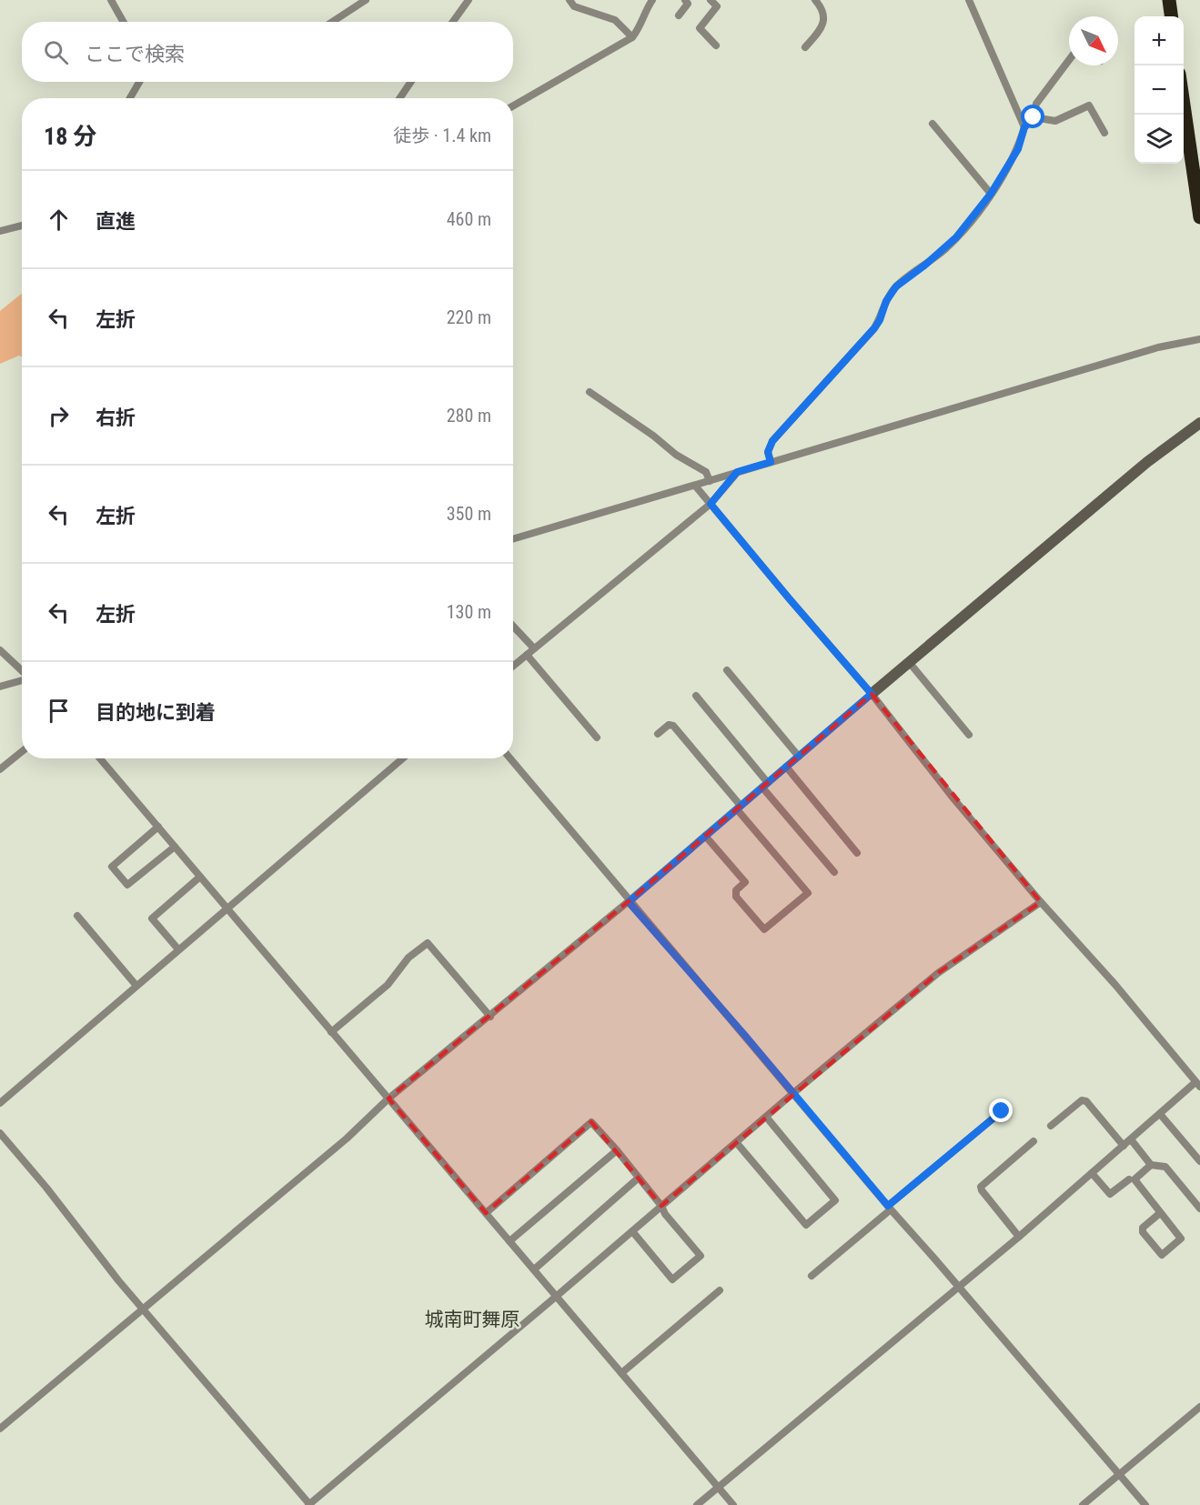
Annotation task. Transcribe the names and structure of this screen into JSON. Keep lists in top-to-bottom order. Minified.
{"districts":["城南町舞原"],"north":"bottom right","page":{"map_buttons":["+","−"],"search":"ここで検索","heading":["18 分","徒歩 · 1.4 km"],"list":[["直進","460 m"],["左折","220 m"],["右折","280 m"],["左折","350 m"],["左折","130 m"],"目的地に到着"]}}
